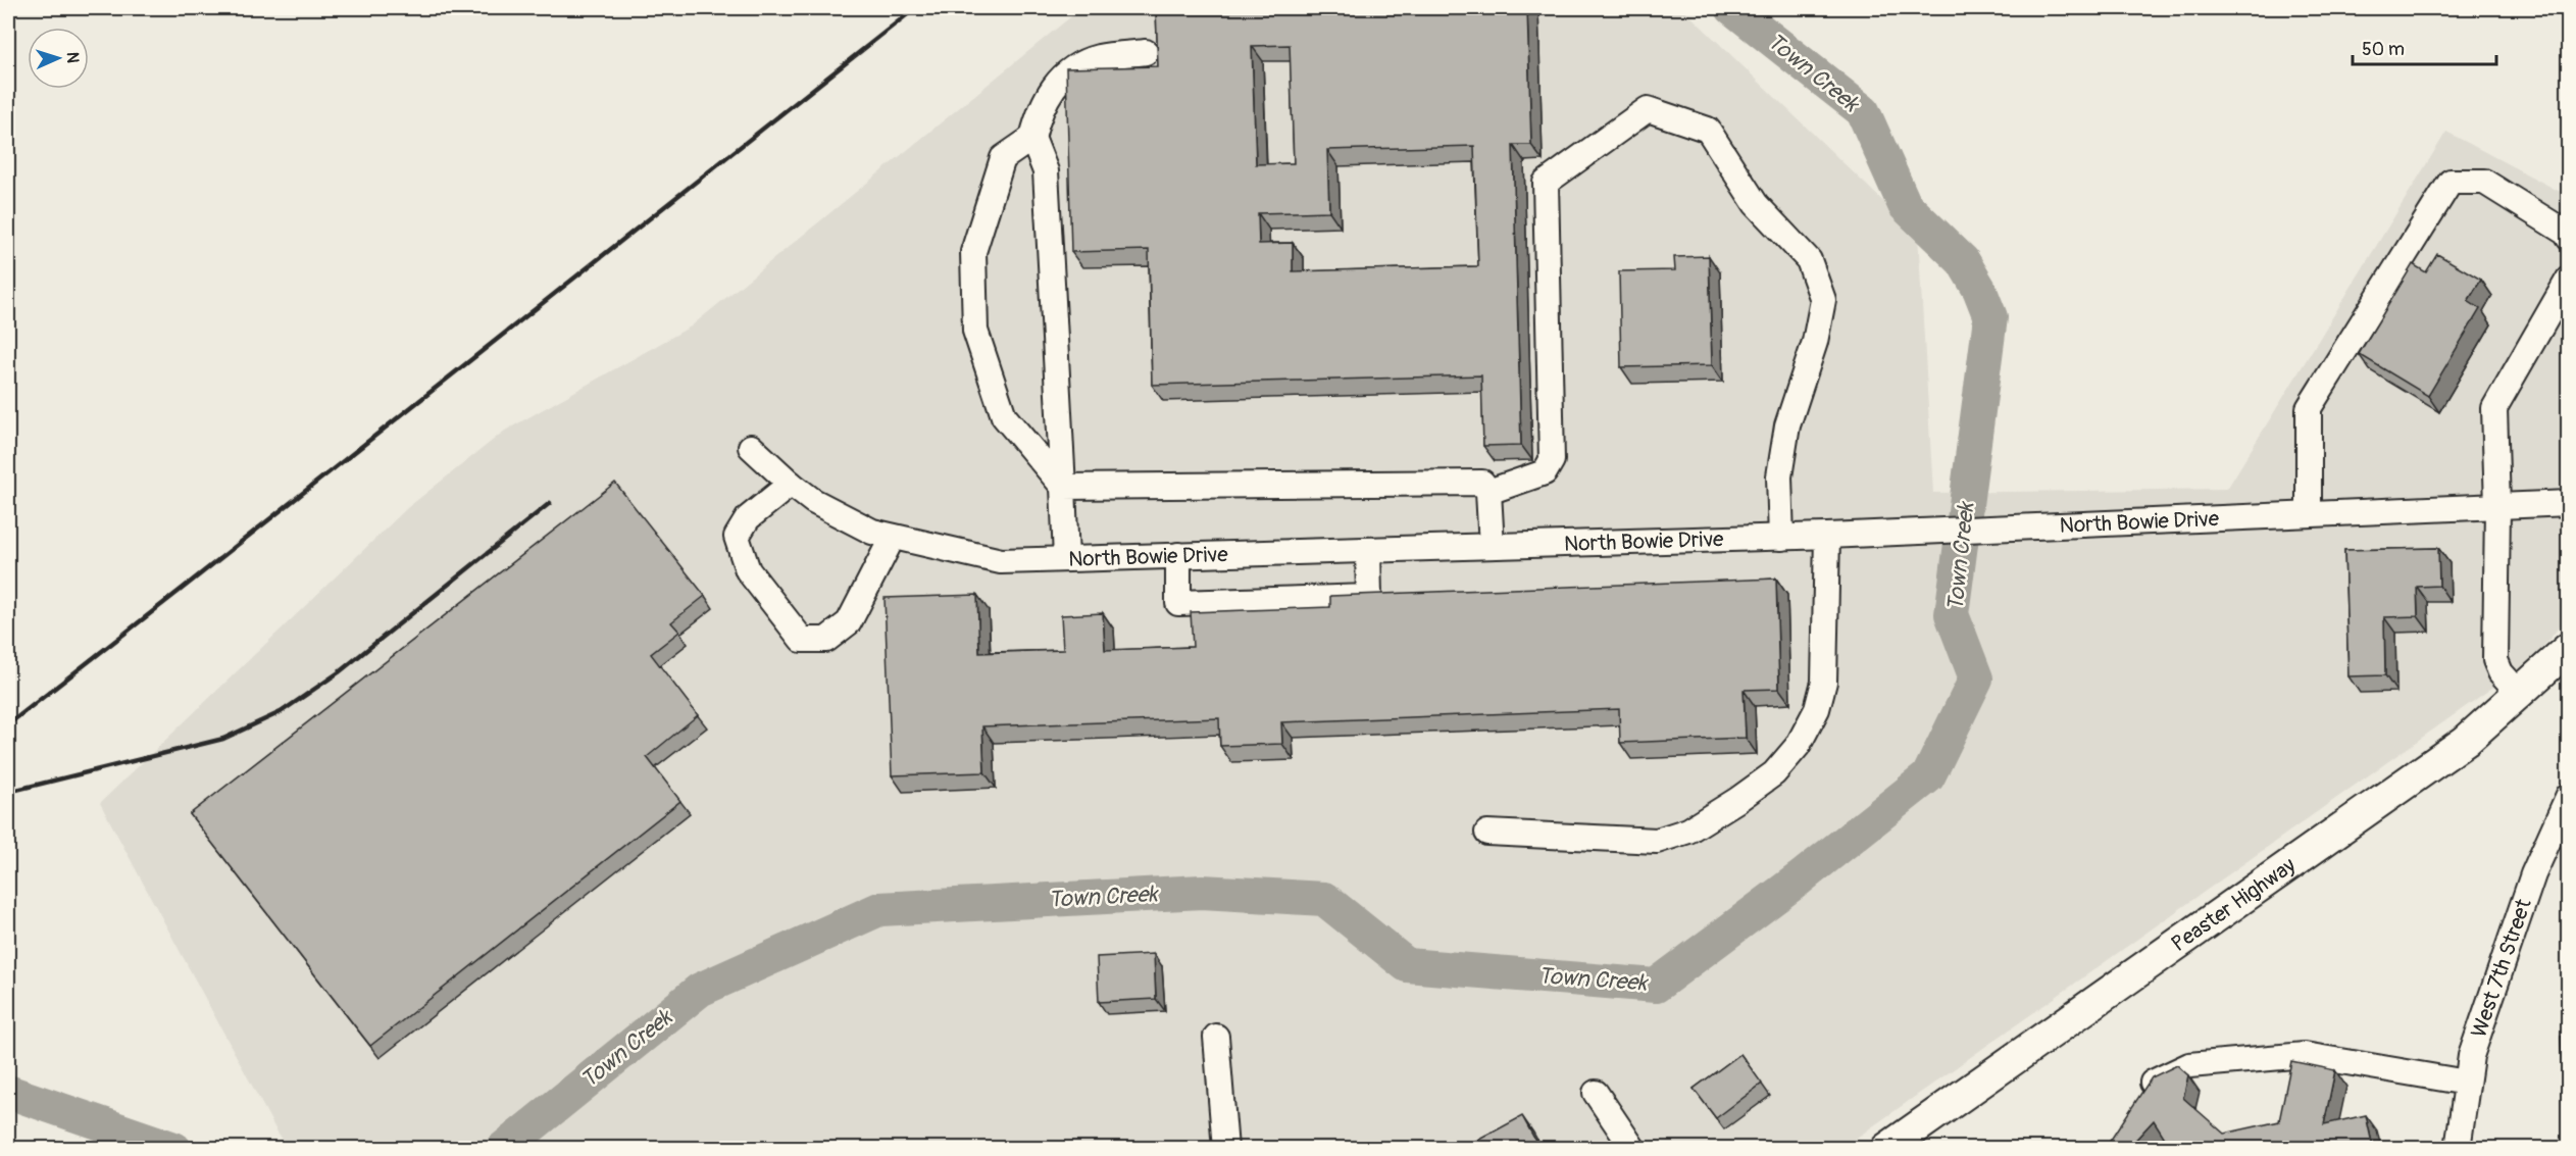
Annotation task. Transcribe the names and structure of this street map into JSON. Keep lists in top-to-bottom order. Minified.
{"streets":{"main road":["Peaster Highway"],"street":["North Bowie Drive","West 7th Street"]},"water":["Town Creek"],"scale_bar":"50 m","north":"right"}
